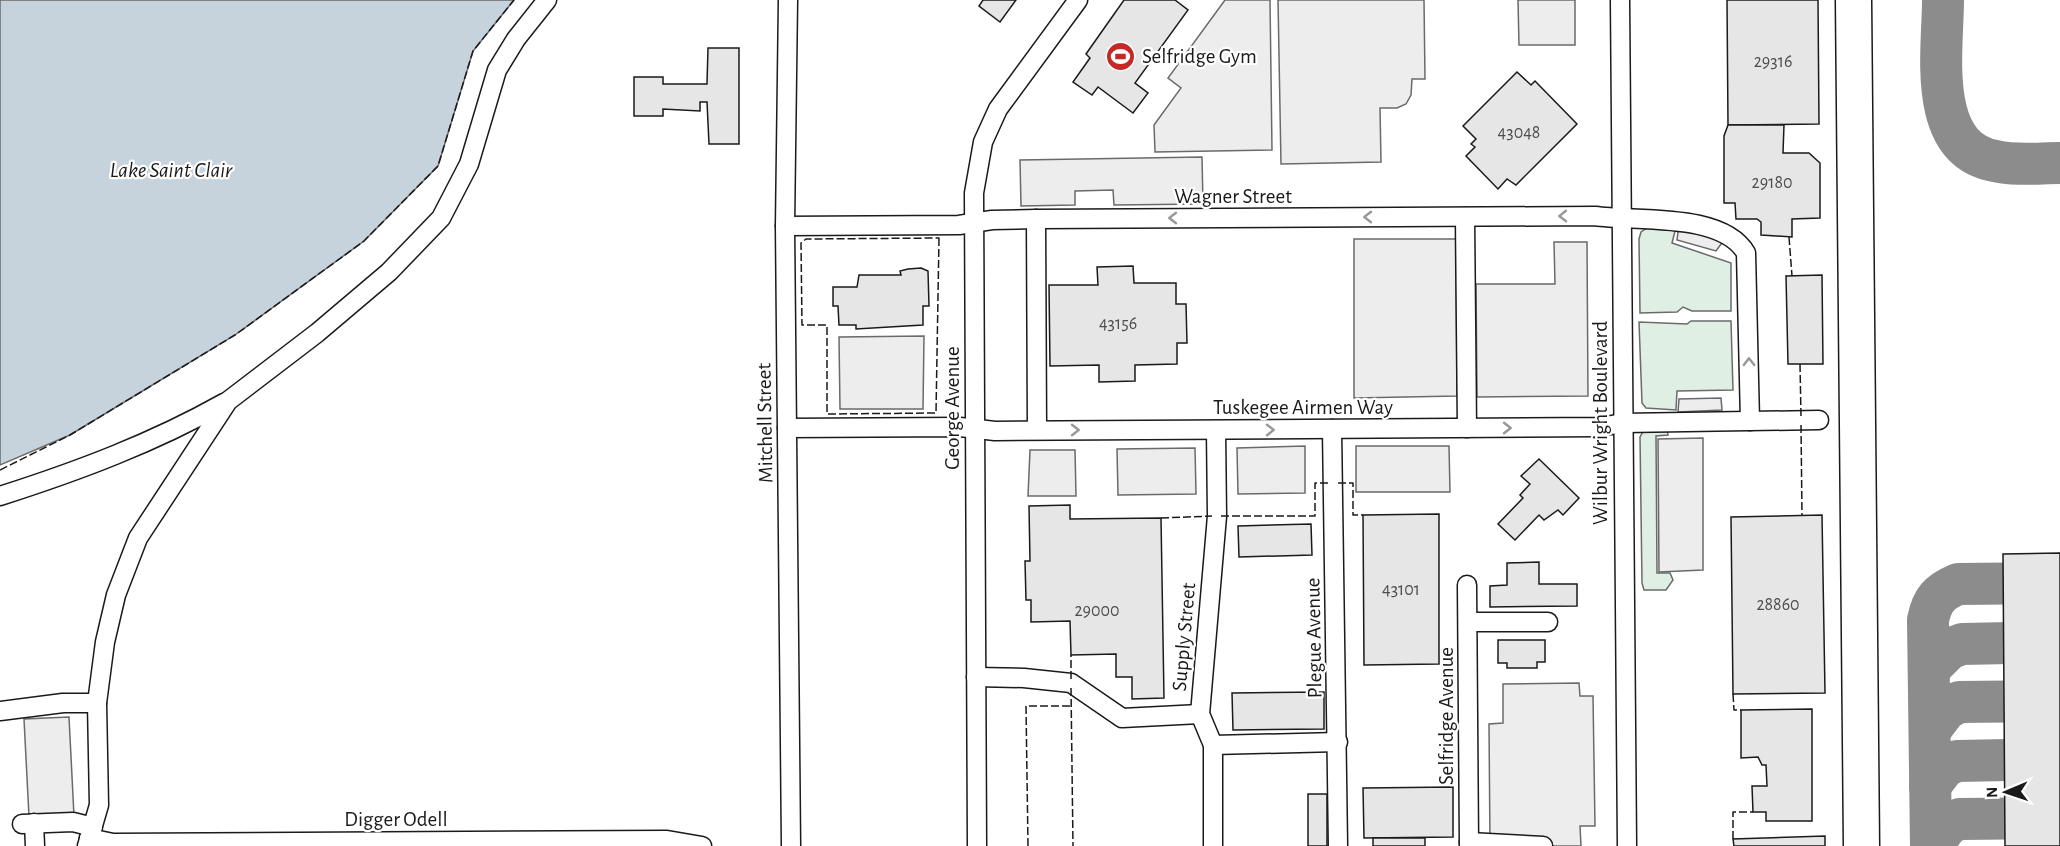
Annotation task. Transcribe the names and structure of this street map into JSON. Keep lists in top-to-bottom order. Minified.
{"streets":{"street":["Wagner Street","Tuskegee Airmen Way","George Avenue","Mitchell Street","Wilbur Wright Boulevard","Supply Street","Plegue Avenue","Selfridge Avenue","Digger Odell"]},"crossings":[["Wagner Street","Tuskegee Airmen Way"],["Wagner Street","George Avenue"],["Wagner Street","Mitchell Street"],["Wagner Street","Wilbur Wright Boulevard"],["Tuskegee Airmen Way","George Avenue"],["Tuskegee Airmen Way","Mitchell Street"],["Tuskegee Airmen Way","Wilbur Wright Boulevard"],["Tuskegee Airmen Way","Supply Street"],["Tuskegee Airmen Way","Plegue Avenue"]],"one_way":["Wagner Street","Tuskegee Airmen Way"],"water":["Lake Saint Clair"],"places":{"sports":["Selfridge Gym"]},"house_numbers":["29316","43048","29180","43156","43101","28860","29000"],"north":"left"}
